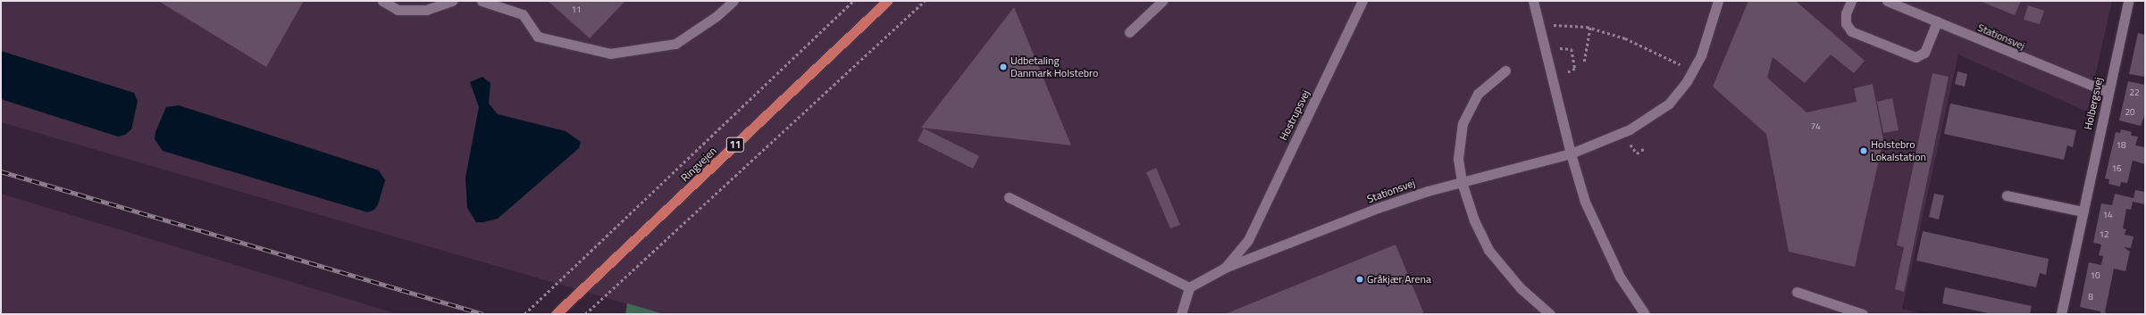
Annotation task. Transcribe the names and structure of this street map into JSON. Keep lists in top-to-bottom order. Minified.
{"streets":{"main road":["11","Ringvejen"],"street":["Stationsvej","Holbergsvej","Hostrupsvej"]},"crossings":[["Stationsvej","Holbergsvej"],["Stationsvej","Hostrupsvej"]],"places":["Udbetaling Danmark Holstebro","Holstebro Lokalstation","Gråkjær Arena"],"house_numbers":["11","22","20","74","18","16","14","12","10","8"]}
